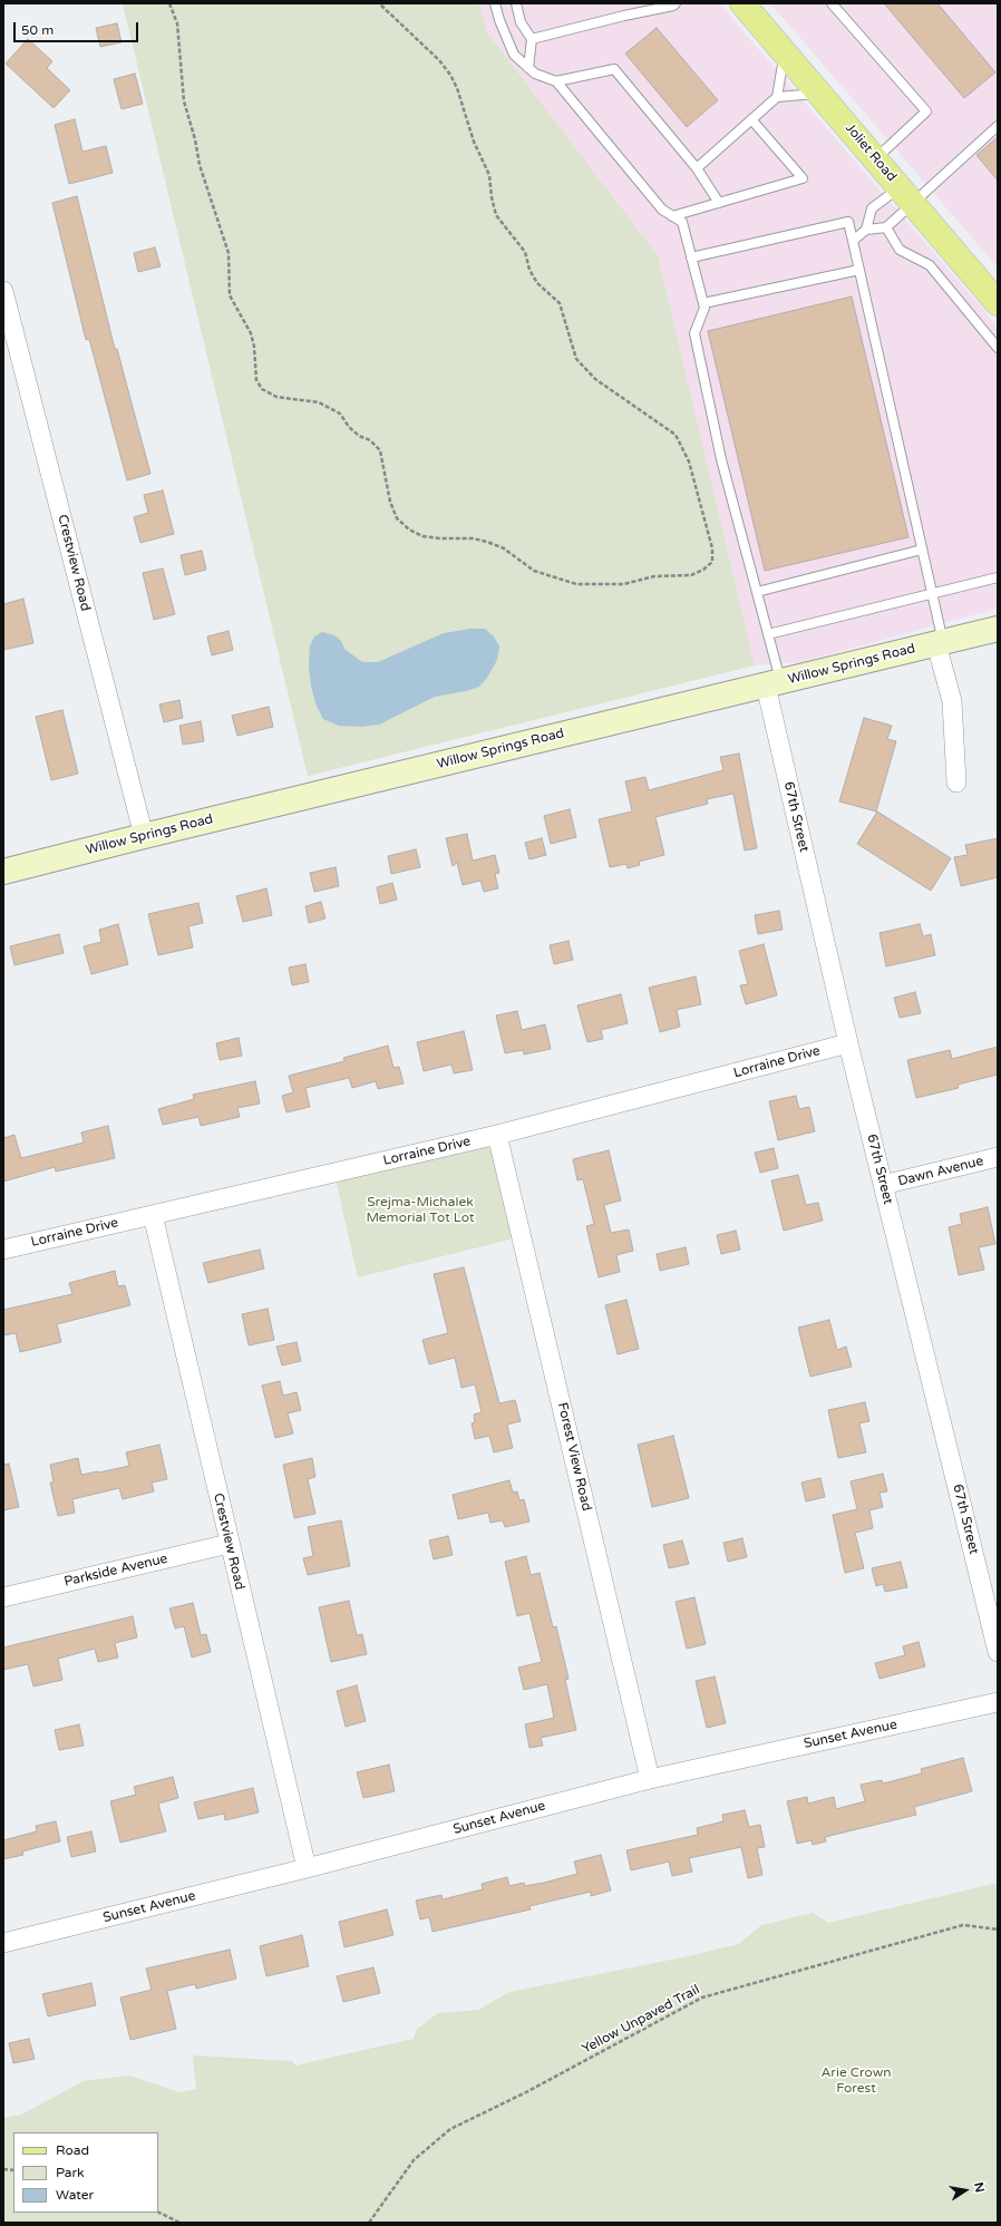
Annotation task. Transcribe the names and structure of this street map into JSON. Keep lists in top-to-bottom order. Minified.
{"streets":{"main road":["Joliet Road","Willow Springs Road"],"street":["Crestview Road","67th Street","Lorraine Drive","Dawn Avenue","Forest View Road","Parkside Avenue","Sunset Avenue"],"path":["Yellow Unpaved Trail"]},"crossings":[["Crestview Road","Willow Springs Road"],["Crestview Road","Lorraine Drive"],["Crestview Road","Parkside Avenue"],["Crestview Road","Sunset Avenue"],["Willow Springs Road","67th Street"],["67th Street","Lorraine Drive"],["67th Street","Dawn Avenue"],["Lorraine Drive","Forest View Road"],["Forest View Road","Sunset Avenue"]],"parks":["Srejma-Michalek Memorial Tot Lot","Arie Crown Forest"],"legend":["Road","Park","Water"],"scale_bar":"50 m","north":"right"}
